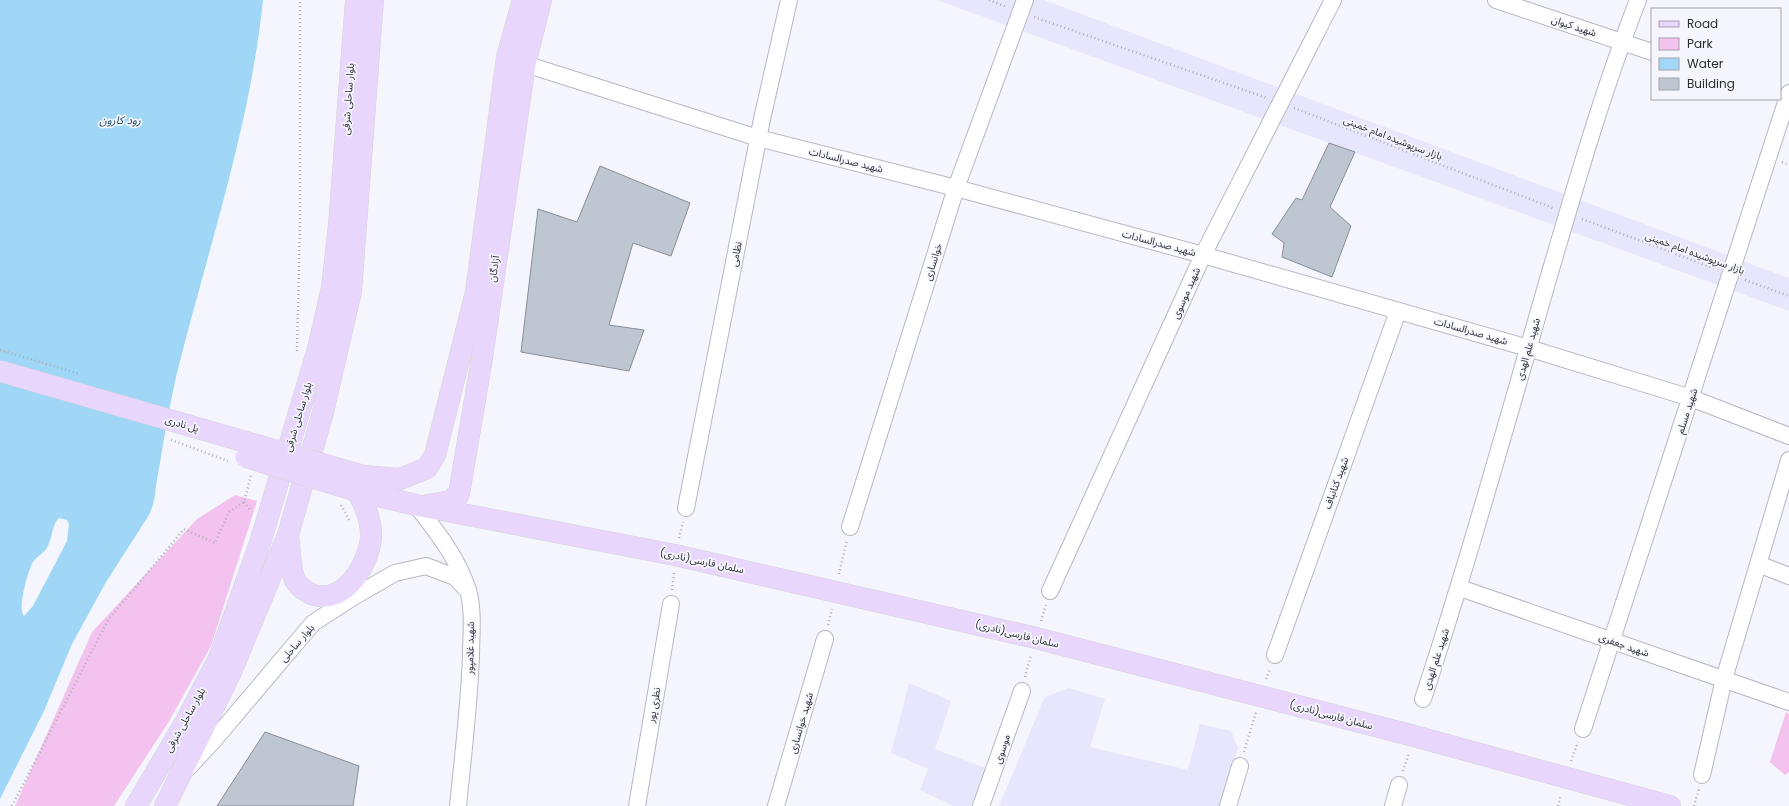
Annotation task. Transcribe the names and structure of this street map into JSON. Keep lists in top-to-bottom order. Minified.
{"streets":{"main road":["بلوار ساحلی شرقی","آزادگان","پل نادری","سلمان فارسی(نادری)"],"street":["شهید کیوان","شهید صدرالسادات","نظامی","خوانساری","شهید موسوی","شهید علم الهدی","شهید مسلم","شهید کتانباف","بلوار ساحلی","شهید جعفری","شهید غلامپور","نظری پور","شهید خوانساری","موسوی"],"path":["بازار سرپوشیده امام خمینی"]},"crossings":[["شهید کیوان","شهید علم الهدی"],["بلوار ساحلی شرقی","بلوار ساحلی"],["بازار سرپوشیده امام خمینی","خوانساری"],["بازار سرپوشیده امام خمینی","شهید موسوی"],["بازار سرپوشیده امام خمینی","شهید علم الهدی"],["بازار سرپوشیده امام خمینی","شهید مسلم"],["شهید صدرالسادات","نظامی"],["شهید صدرالسادات","خوانساری"],["شهید صدرالسادات","آزادگان"],["شهید صدرالسادات","شهید موسوی"],["شهید صدرالسادات","شهید علم الهدی"],["شهید صدرالسادات","شهید مسلم"],["شهید صدرالسادات","شهید کتانباف"],["آزادگان","پل نادری"],["آزادگان","سلمان فارسی(نادری)"],["آزادگان","شهید غلامپور"],["شهید علم الهدی","شهید جعفری"],["شهید مسلم","شهید جعفری"],["پل نادری","سلمان فارسی(نادری)"],["سلمان فارسی(نادری)","شهید غلامپور"],["بلوار ساحلی","شهید غلامپور"]],"water":["رود کارون"],"legend":["Road","Park","Water","Building"]}
